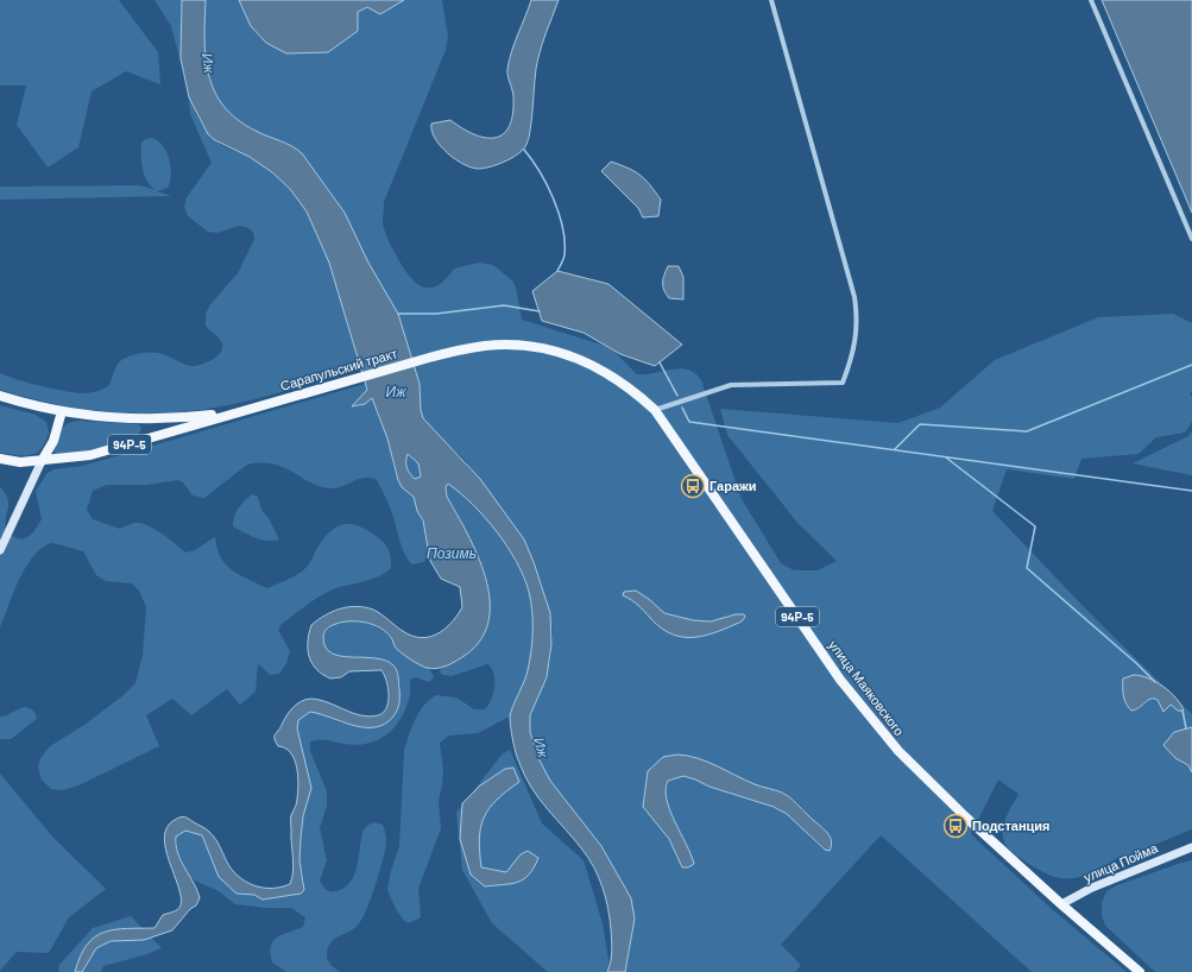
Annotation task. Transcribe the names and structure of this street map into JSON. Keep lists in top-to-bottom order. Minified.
{"streets":{"main road":["Сарапульский тракт","94Р-5","улица Маяковского","улица Пойма"]},"crossings":[["Сарапульский тракт","улица Маяковского"],["улица Маяковского","улица Пойма"]],"water":["Иж","Позимь"],"places":{"bus stop":["Гаражи","Подстанция"]}}
